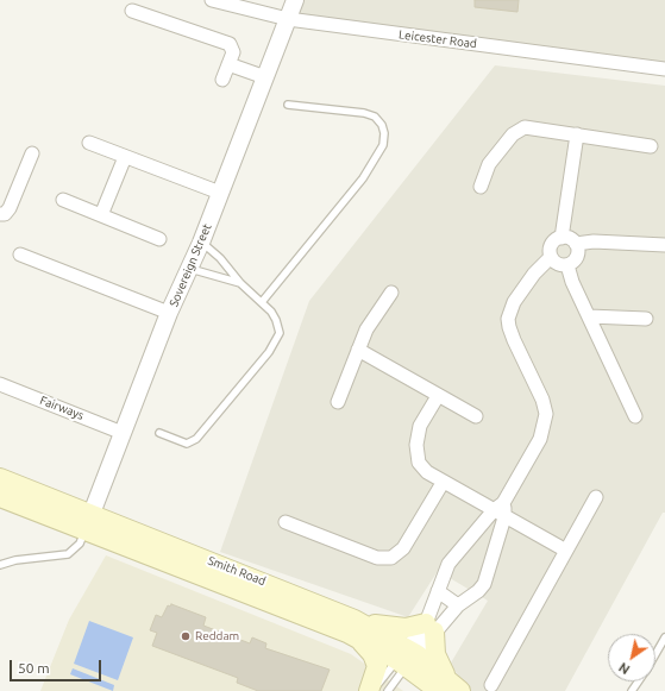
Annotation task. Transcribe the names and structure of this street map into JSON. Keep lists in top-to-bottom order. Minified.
{"streets":{"main road":["Smith Road"],"street":["Leicester Road","Sovereign Street","Fairways"]},"crossings":[["Leicester Road","Sovereign Street"],["Sovereign Street","Fairways"],["Sovereign Street","Smith Road"]],"places":["Reddam"],"scale_bar":"50 m","north":"bottom left"}
